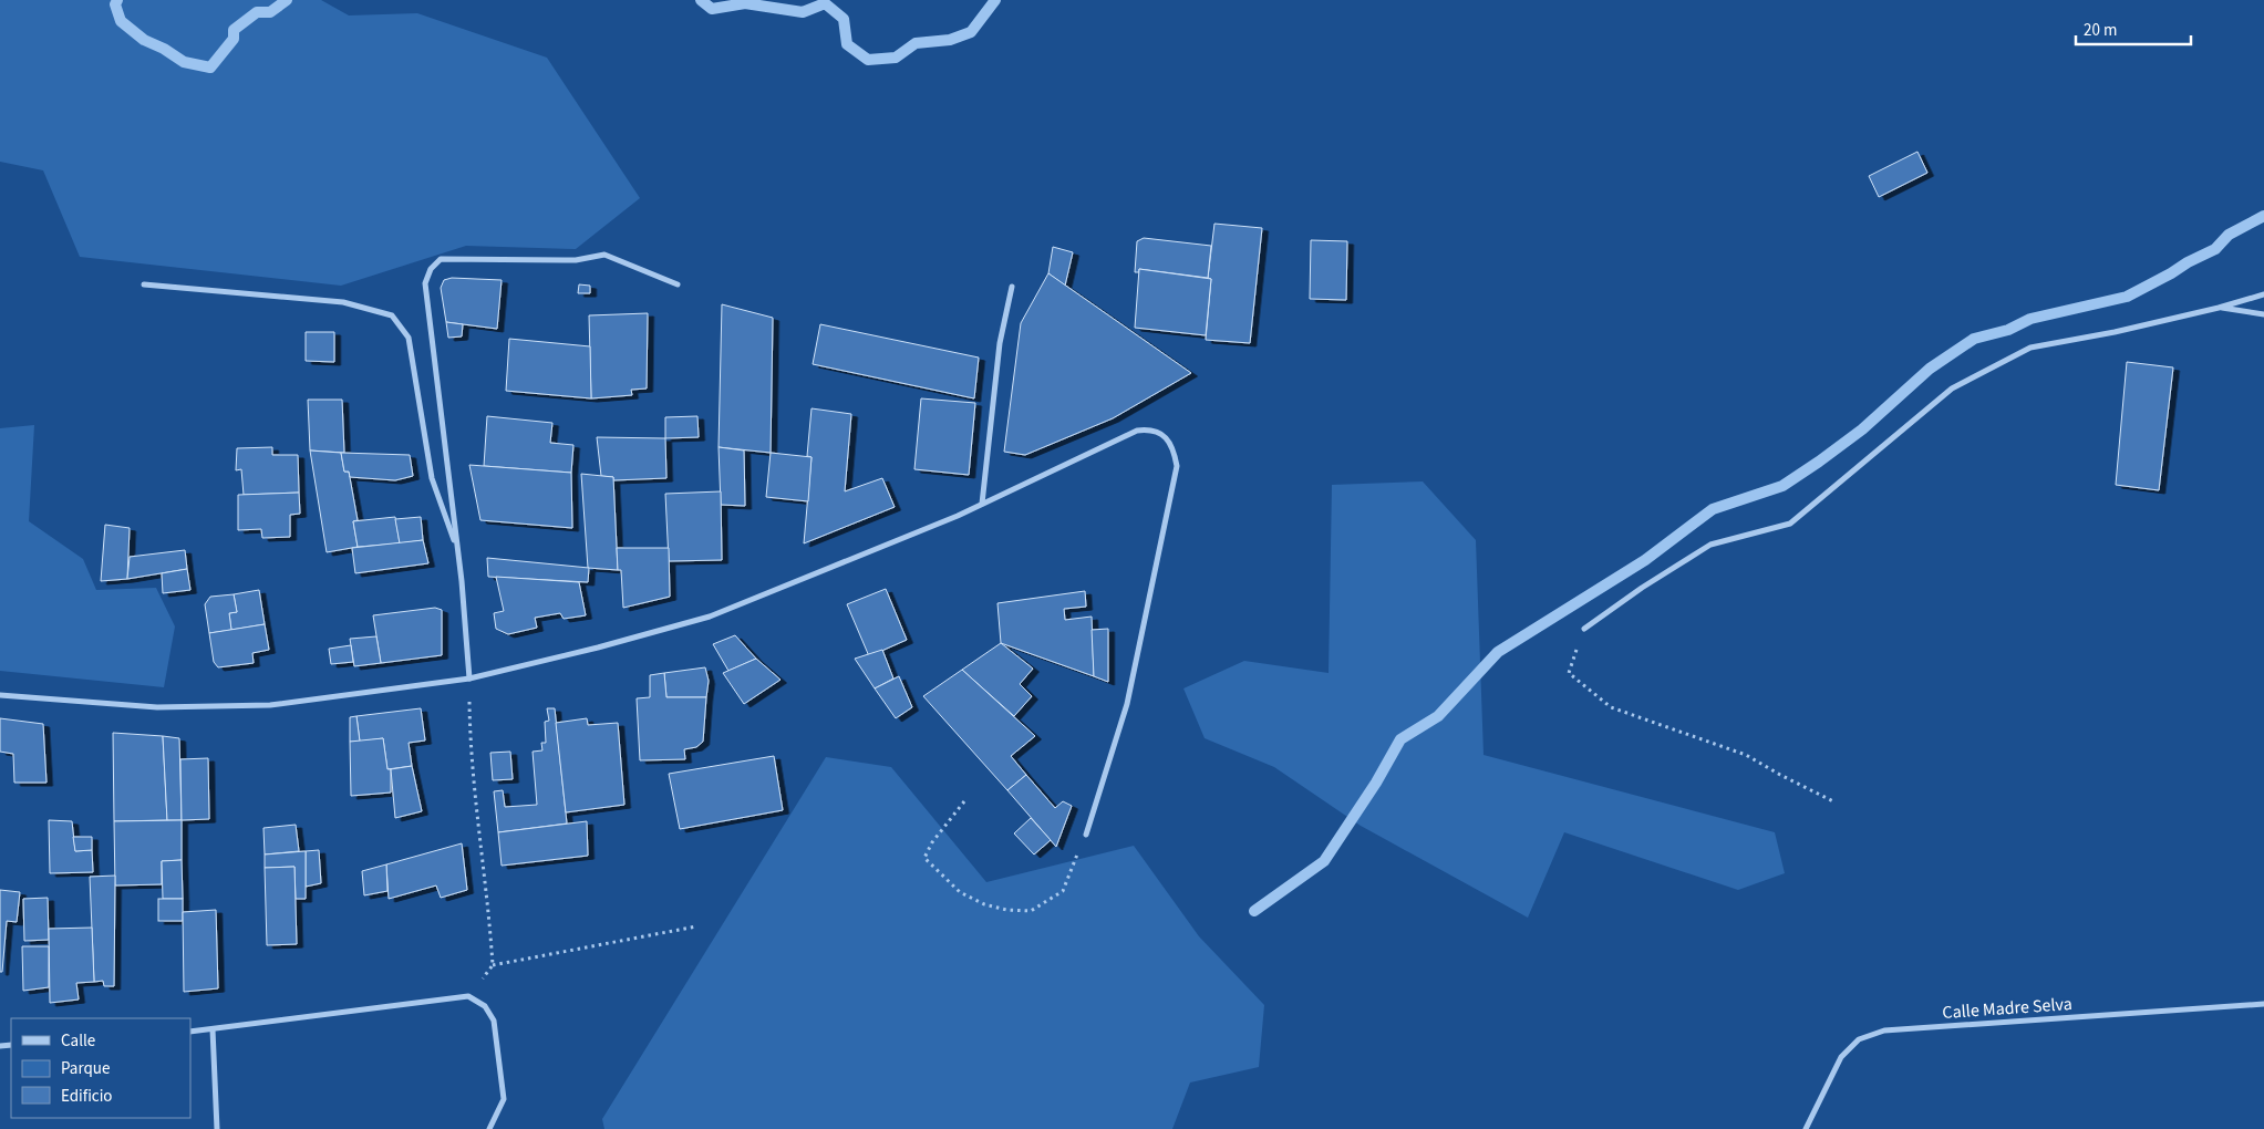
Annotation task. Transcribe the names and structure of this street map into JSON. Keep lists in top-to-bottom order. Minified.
{"streets":{"street":["Calle Madre Selva"]},"legend":["Calle","Parque","Edificio"],"scale_bar":"20 m"}
